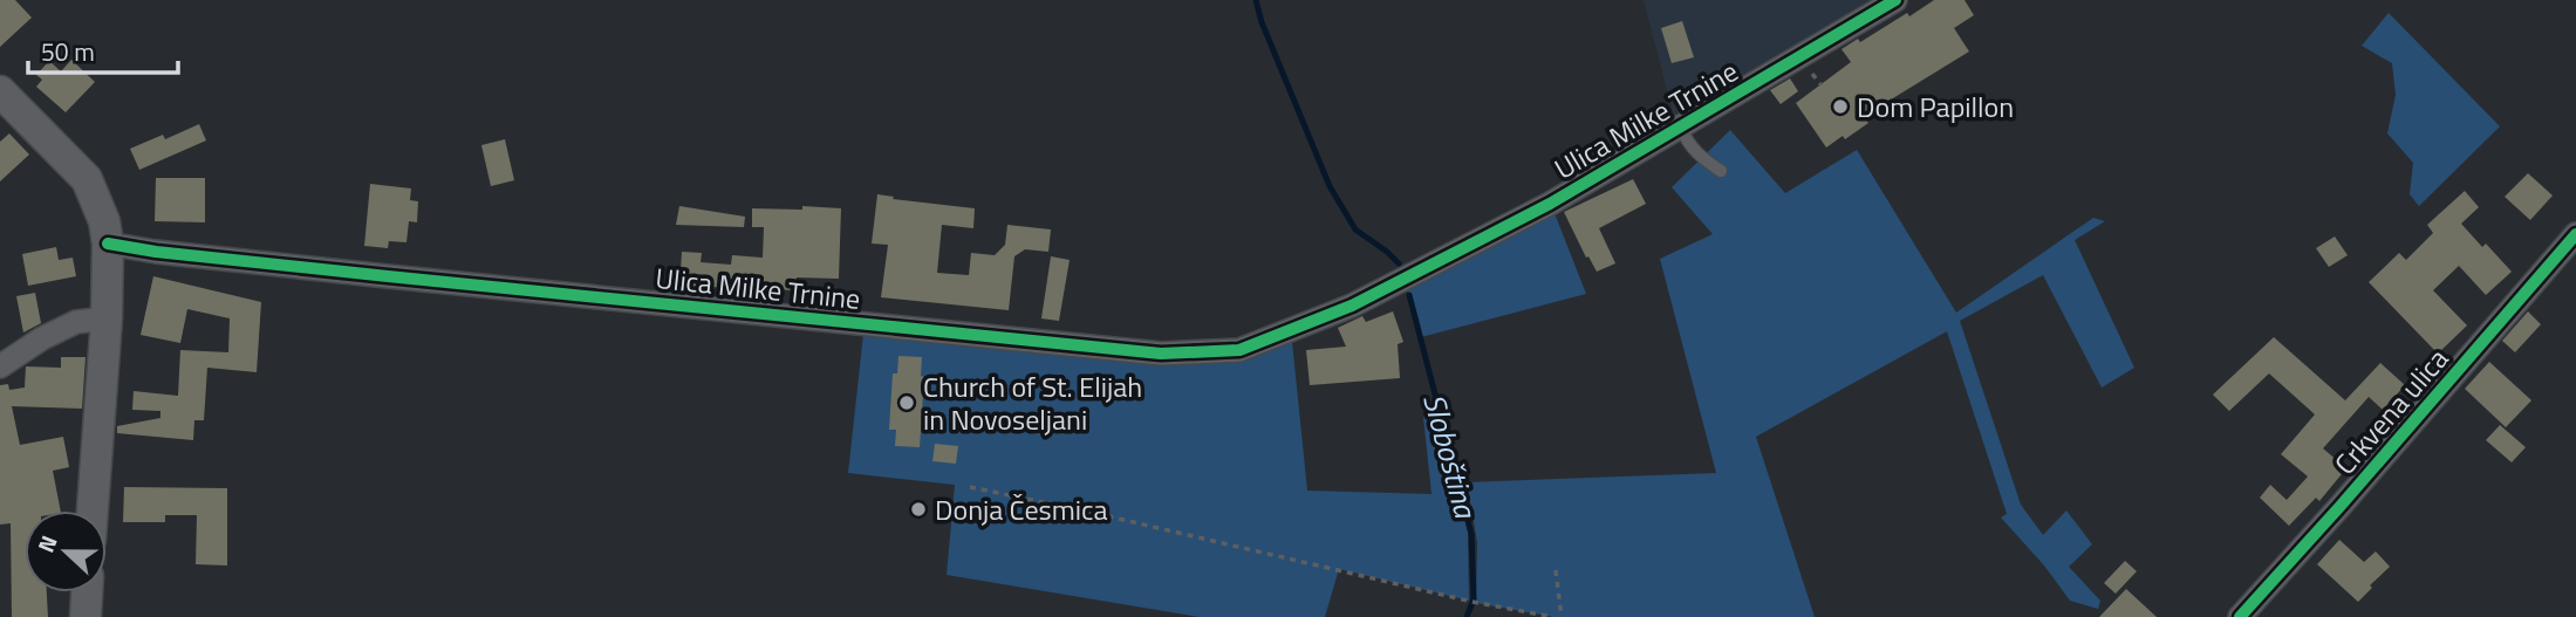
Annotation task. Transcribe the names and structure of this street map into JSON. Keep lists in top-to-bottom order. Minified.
{"streets":{"street":["Ulica Milke Trnine","Crkvena ulica"]},"water":["Sloboština"],"places":["Dom Papillon","Church of St. Elijah in Novoseljani","Donja Česmica"],"scale_bar":"50 m","north":"left"}
